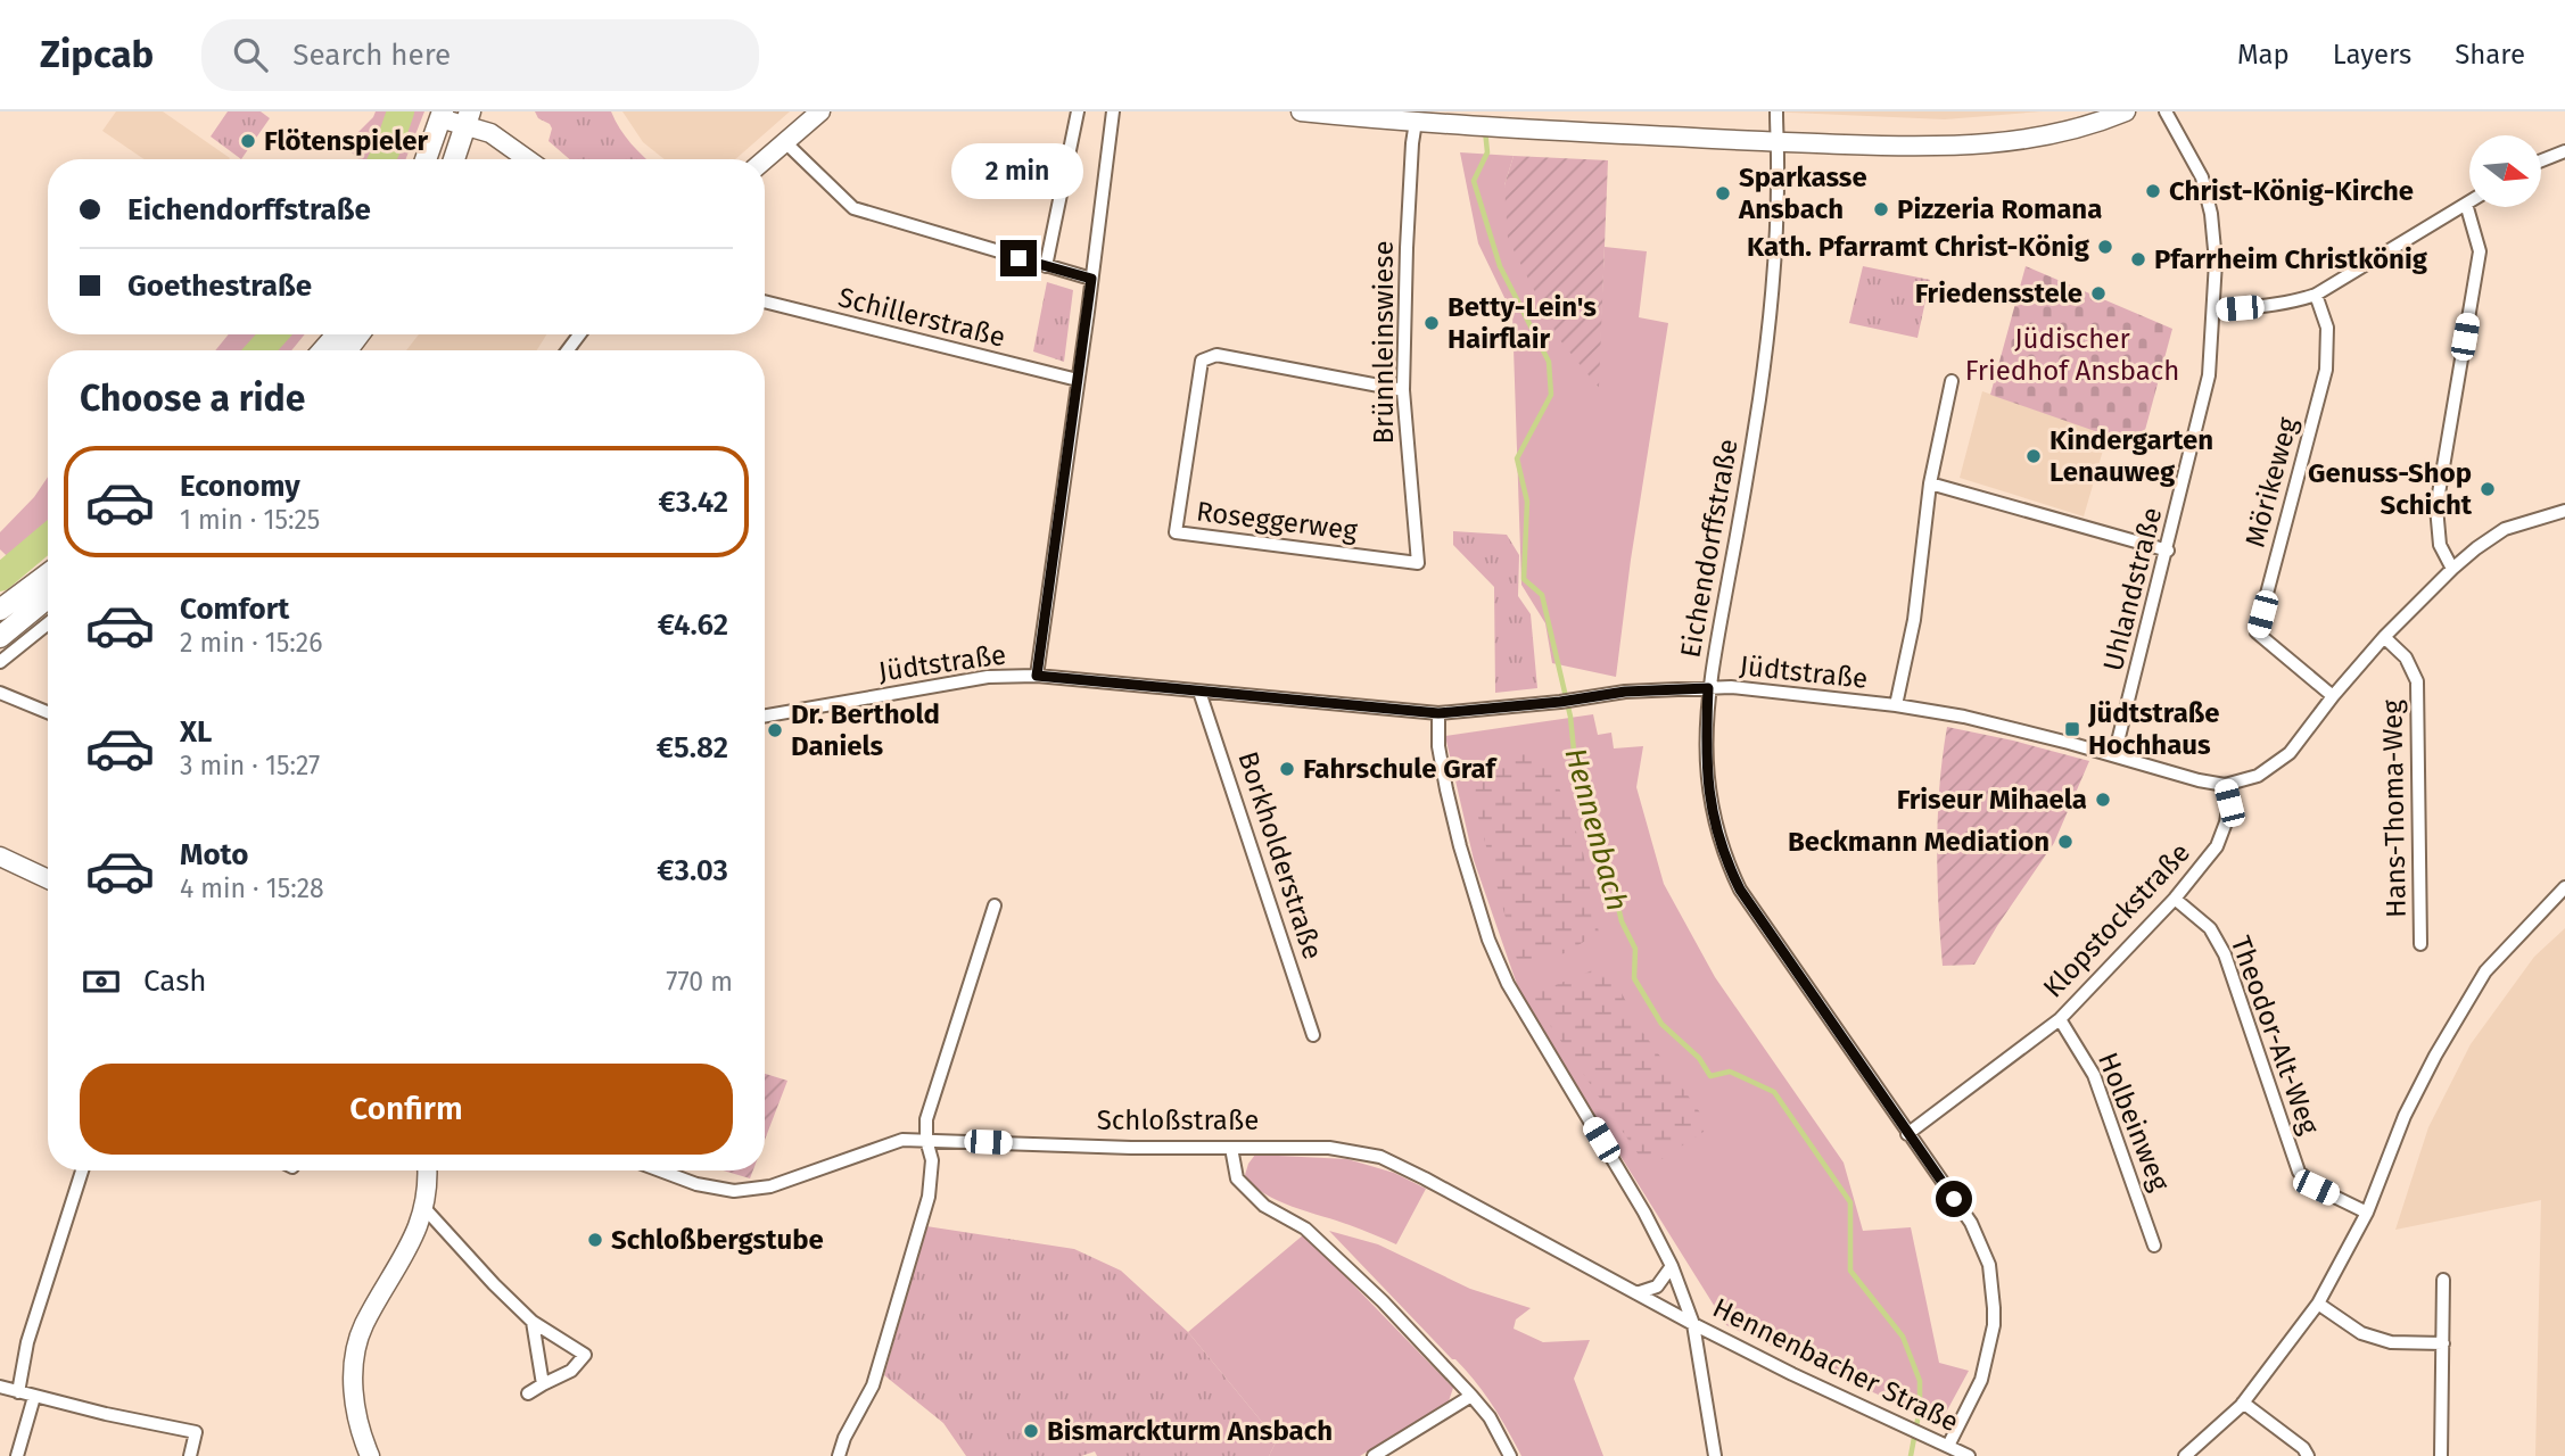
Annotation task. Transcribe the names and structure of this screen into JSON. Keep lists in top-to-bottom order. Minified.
{"streets":{"street":["Schillerstraße","Brünnleinswiese","Mörikeweg","Roseggerweg","Eichendorffstraße","Uhlandstraße","Jüdtstraße","Hans-Thoma-Weg","Borkholderstraße","Klopstockstraße","Theodor-Alt-Weg","Schloßstraße","Holbeinweg","Hennenbacher Straße"]},"crossings":[["Brünnleinswiese","Roseggerweg"],["Eichendorffstraße","Jüdtstraße"],["Eichendorffstraße","Klopstockstraße"],["Eichendorffstraße","Hennenbacher Straße"],["Uhlandstraße","Jüdtstraße"],["Jüdtstraße","Borkholderstraße"],["Jüdtstraße","Klopstockstraße"],["Jüdtstraße","Hennenbacher Straße"],["Klopstockstraße","Theodor-Alt-Weg"],["Klopstockstraße","Holbeinweg"],["Schloßstraße","Hennenbacher Straße"]],"water":["Hennenbach"],"parks":["Jüdischer Friedhof Ansbach"],"places":{"other":["Flötenspieler","Christ-König-Kirche","Sparkasse Ansbach","Pizzeria Romana","Kath. Pfarramt Christ-König","Pfarrheim Christkönig","Friedensstele","Betty-Lein's Hairflair","Kindergarten Lenauweg","Genuss-Shop Schicht","Dr. Berthold Daniels","Fahrschule Graf","Friseur Mihaela","Beckmann Mediation","Schloßbergstube","Bismarckturm Ansbach"],"transit":["Jüdtstraße Hochhaus"]},"north":"right","page":{"header":"Zipcab","search":"Search here","nav":["Map","Layers","Share"],"bubble":"2 min","banner":["Eichendorffstraße","Goethestraße"],"heading":"Choose a ride","list":[{"name":"Economy","note":"1 min · 15:25","value":"€3.42"},{"name":"Comfort","note":"2 min · 15:26","value":"€4.62"},{"name":"XL","note":"3 min · 15:27","value":"€5.82"},{"name":"Moto","note":"4 min · 15:28","value":"€3.03"}],"pay":["Cash","770 m"],"buttons":"Confirm"}}
